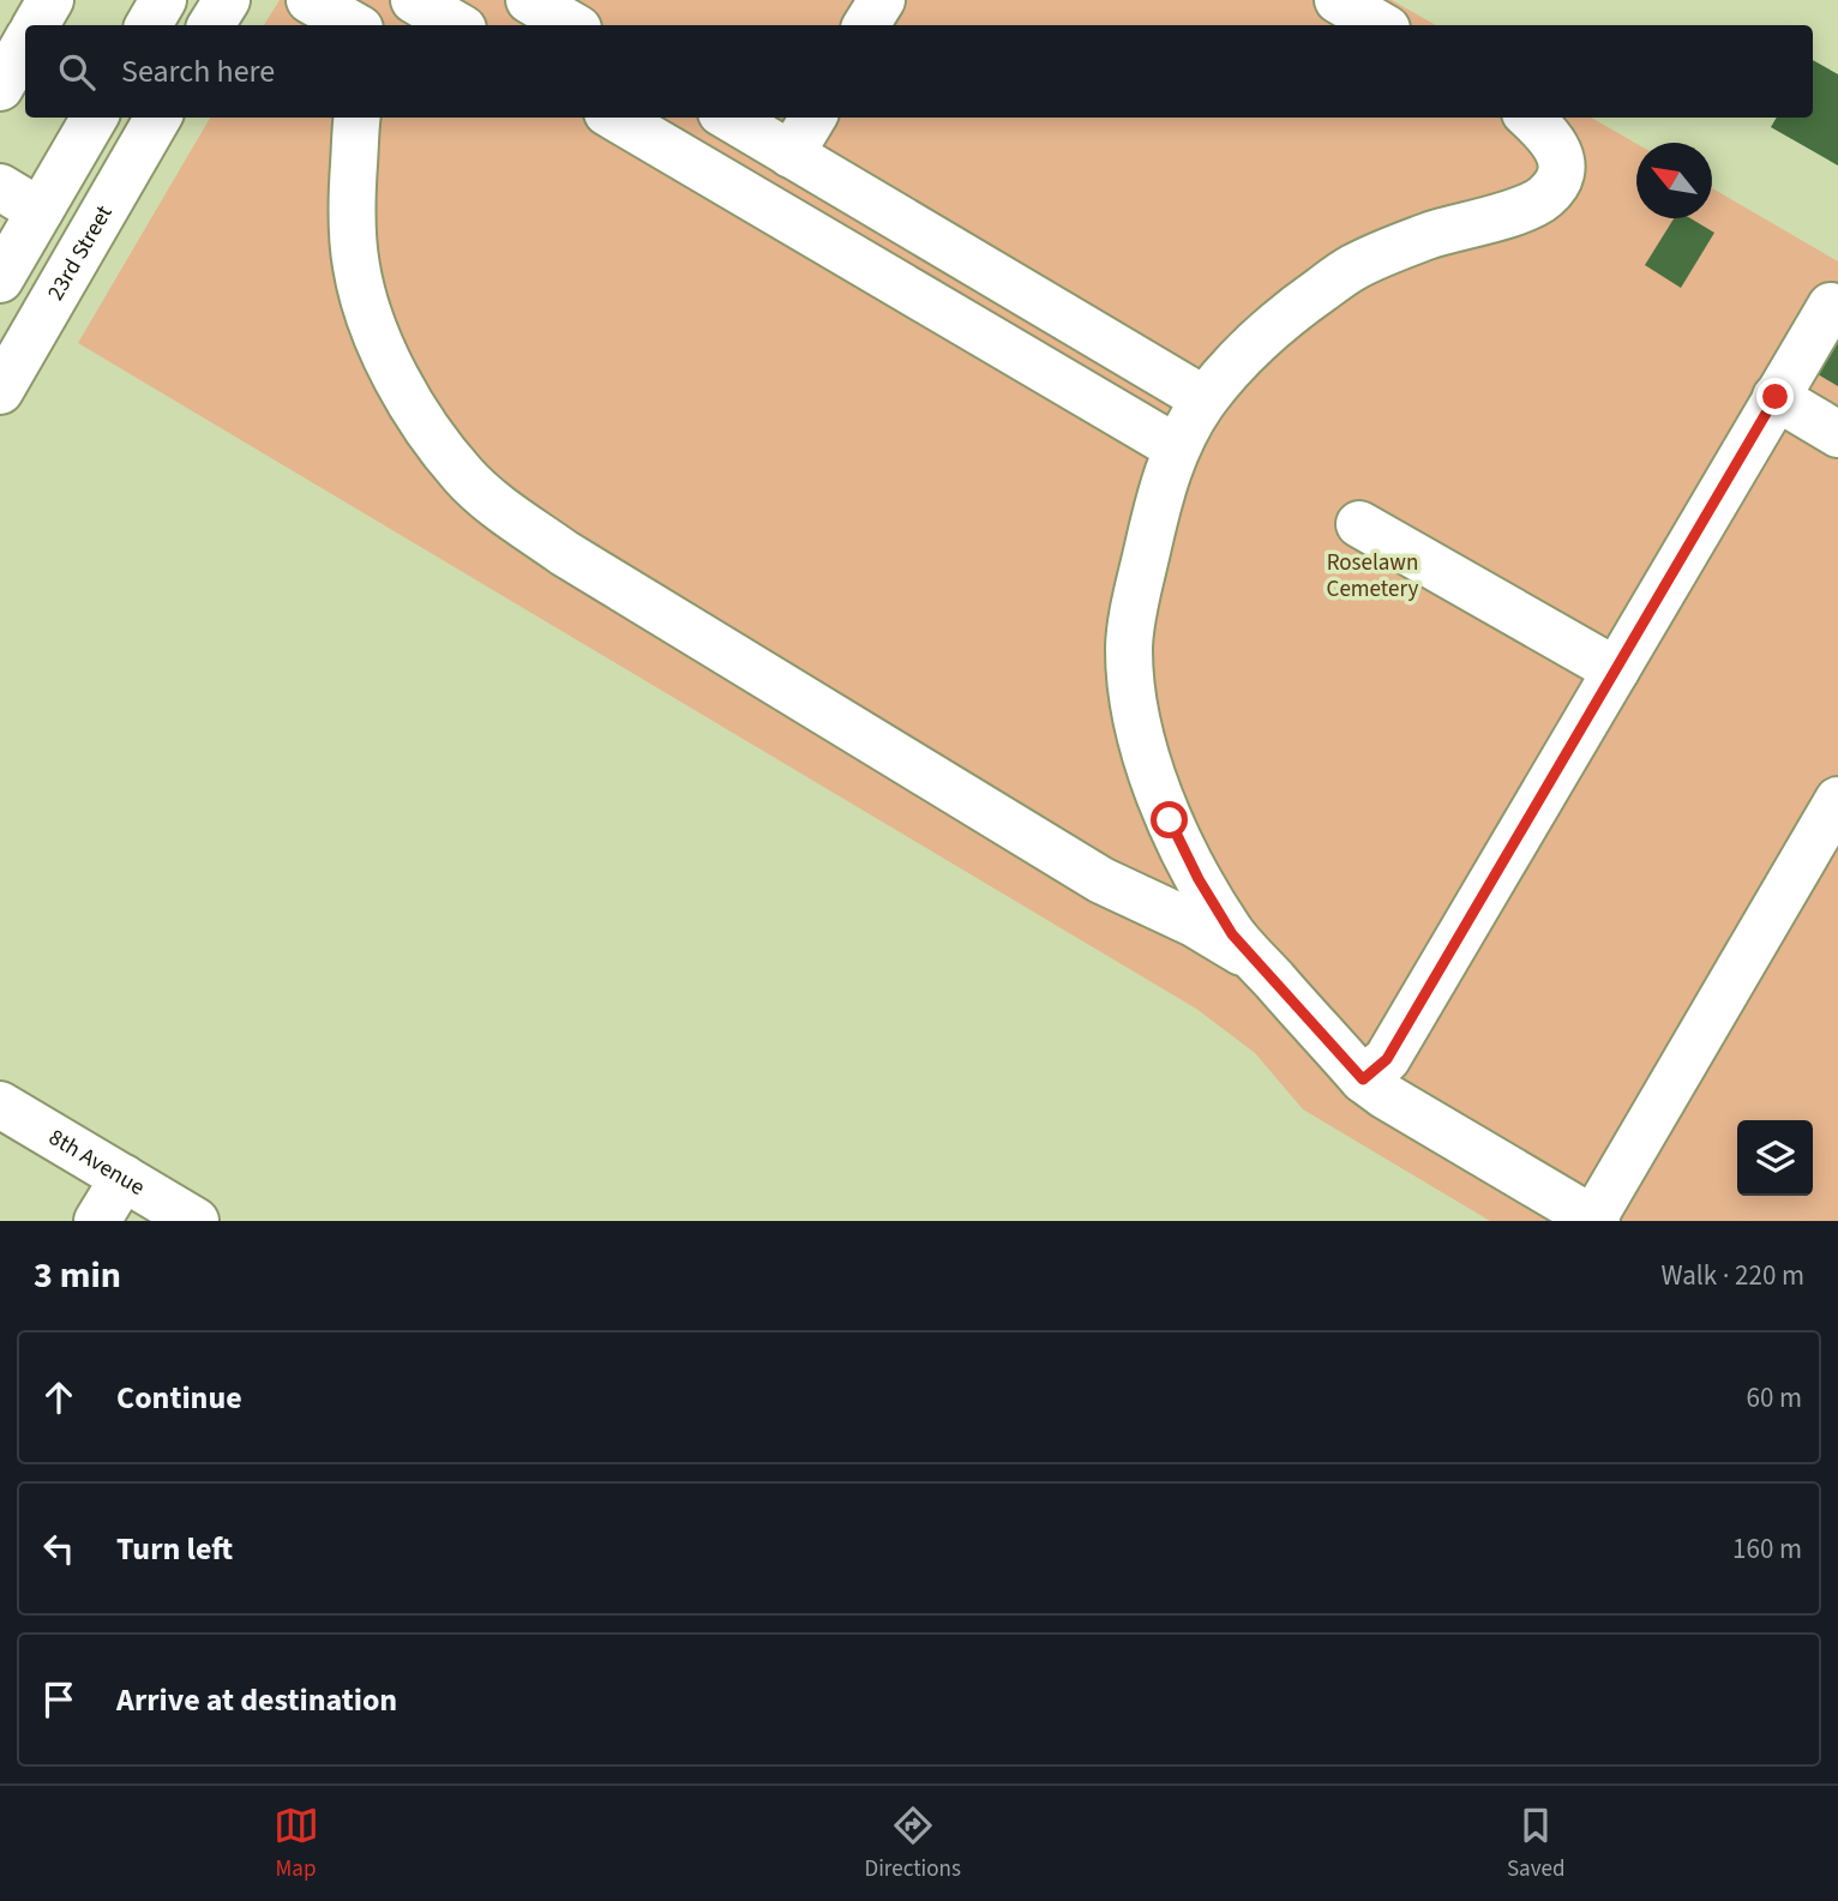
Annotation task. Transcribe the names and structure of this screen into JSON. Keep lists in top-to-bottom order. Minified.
{"streets":{"main road":["23rd Street","8th Avenue"]},"parks":["Roselawn Cemetery"],"north":"top left","page":{"search":"Search here","heading":["3 min","Walk · 220 m"],"list":[["Continue","60 m"],["Turn left","160 m"],"Arrive at destination"],"nav":["Map","Directions","Saved"]}}
